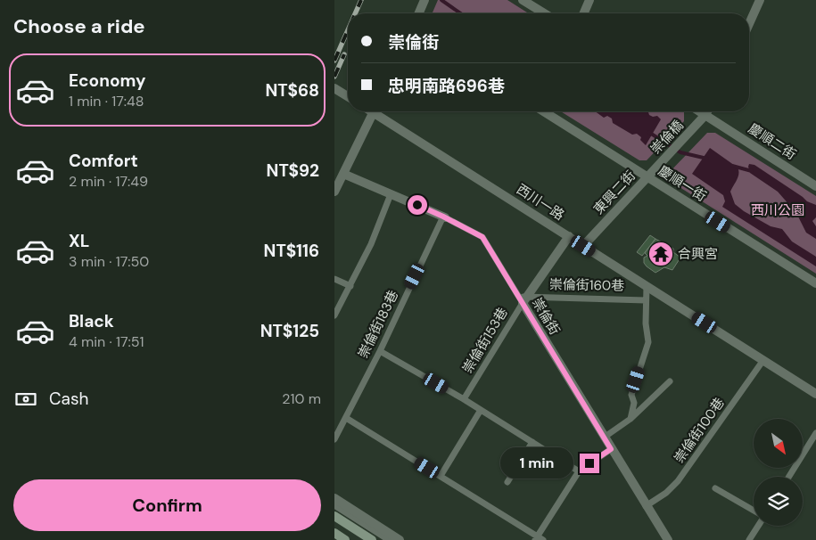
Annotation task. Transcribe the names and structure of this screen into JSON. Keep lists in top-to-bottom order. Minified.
{"streets":{"street":["崇倫橋","慶順二街","慶順一街","東興二街","西川一路","崇倫街160巷","崇倫街"],"lane":["崇倫街183巷","崇倫街153巷","崇倫街100巷"]},"crossings":[["崇倫橋","慶順二街"],["崇倫橋","慶順一街"],["崇倫橋","東興二街"],["慶順一街","東興二街"],["東興二街","西川一路"],["西川一路","崇倫街160巷"],["西川一路","崇倫街100巷"],["崇倫街160巷","崇倫街"],["崇倫街160巷","崇倫街153巷"],["崇倫街","崇倫街183巷"],["崇倫街","崇倫街153巷"],["崇倫街","崇倫街100巷"]],"parks":["西川公園"],"places":{"temple":["合興宮"]},"north":"bottom right","page":{"heading":"Choose a ride","banner":["崇倫街","忠明南路696巷"],"list":[{"name":"Economy","note":"1 min · 17:48","value":"NT$68"},{"name":"Comfort","note":"2 min · 17:49","value":"NT$92"},{"name":"XL","note":"3 min · 17:50","value":"NT$116"},{"name":"Black","note":"4 min · 17:51","value":"NT$125"}],"pay":["Cash","210 m"],"bubble":"1 min","buttons":"Confirm"}}
